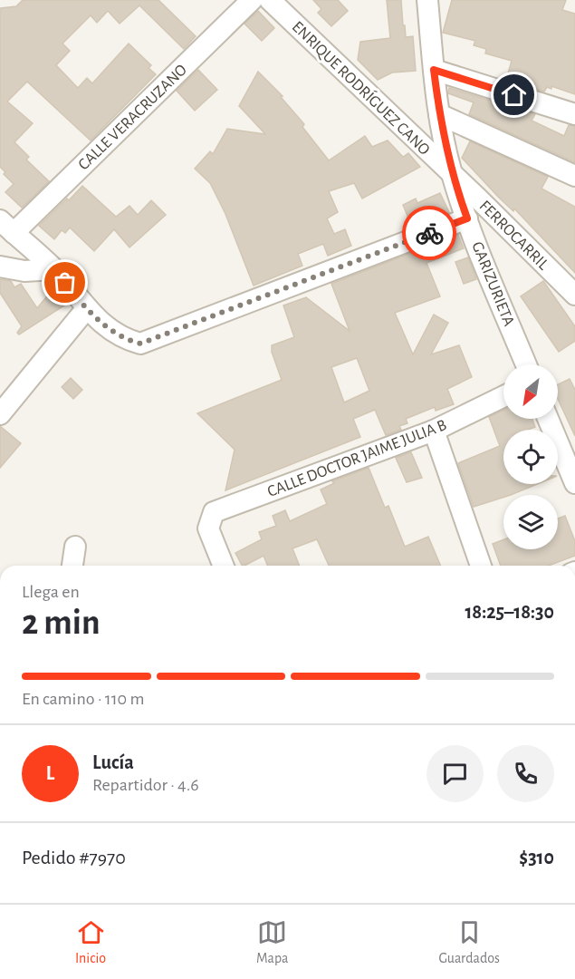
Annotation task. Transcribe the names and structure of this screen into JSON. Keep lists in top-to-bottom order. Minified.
{"streets":{"street":["ENRIQUE RODRÍGUEZ CANO","CALLE VERACRUZANO","FERROCARRIL","GARIZURIETA","CALLE DOCTOR JAIME JULIA B"]},"crossings":[["ENRIQUE RODRÍGUEZ CANO","FERROCARRIL"],["ENRIQUE RODRÍGUEZ CANO","GARIZURIETA"],["FERROCARRIL","GARIZURIETA"]],"north":"bottom left","page":{"heading":["2 min","Llega en","18:25–18:30"],"panel":["Lucía","Repartidor · 4.6","Pedido #7970","$310"],"bar":"En camino · 110 m","round":"L","tabs":["Inicio","Mapa","Guardados"]}}
